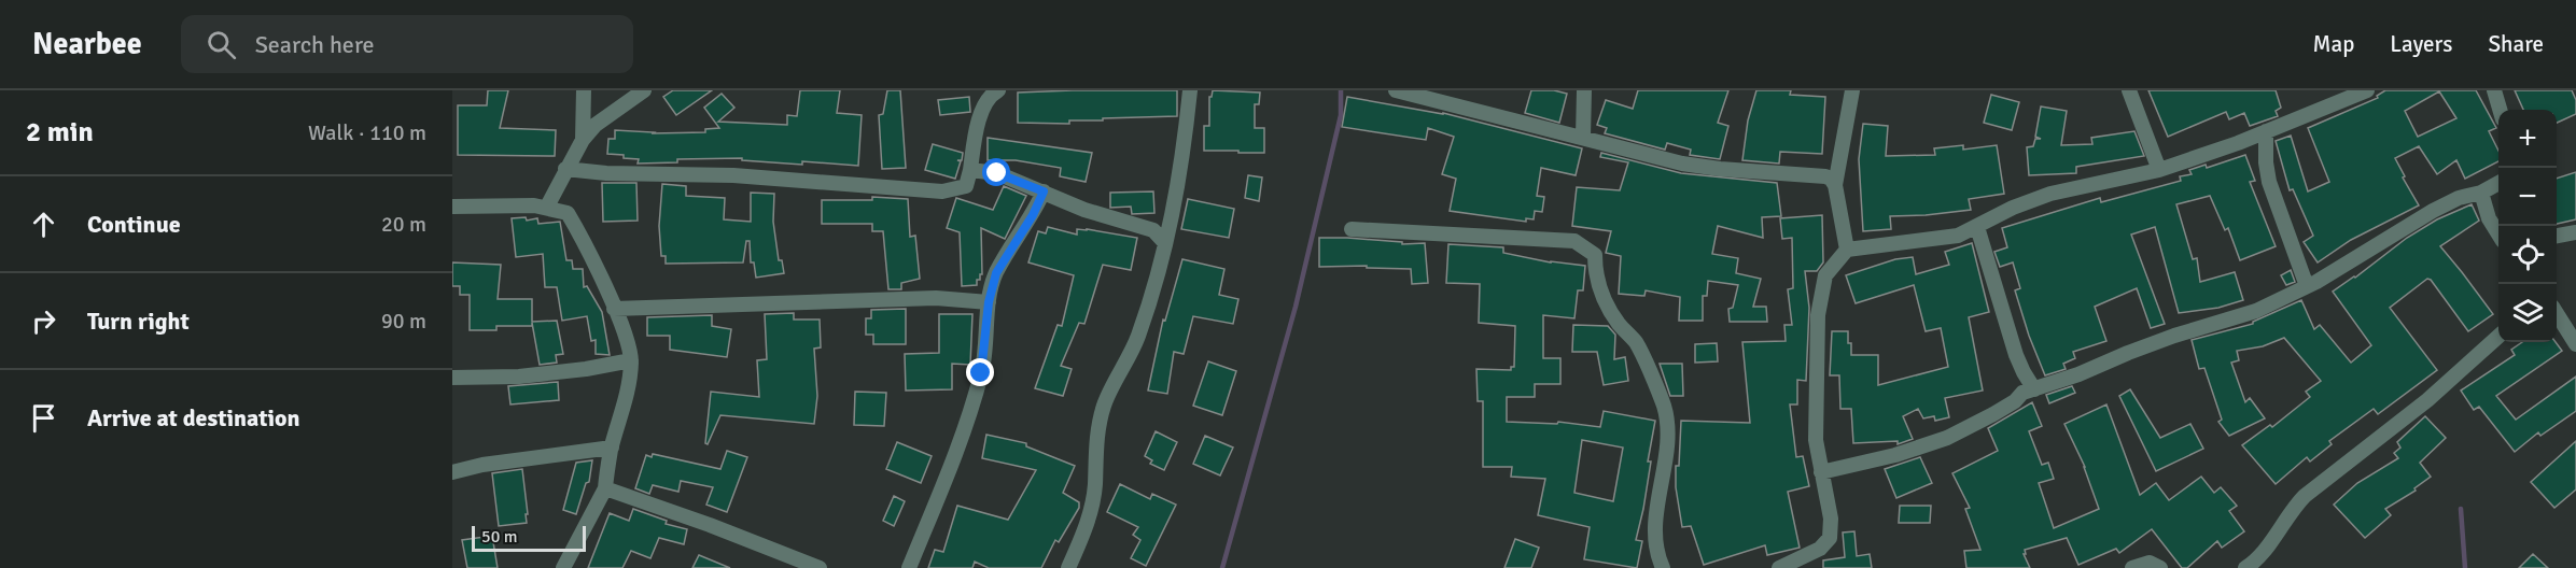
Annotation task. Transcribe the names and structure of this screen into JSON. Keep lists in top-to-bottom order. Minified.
{"scale_bar":"50 m","page":{"header":"Nearbee","search":"Search here","nav":["Map","Layers","Share"],"heading":["2 min","Walk · 110 m"],"map_buttons":["+","−"],"list":[["Continue","20 m"],["Turn right","90 m"],"Arrive at destination"],"scale":"50 m"}}
